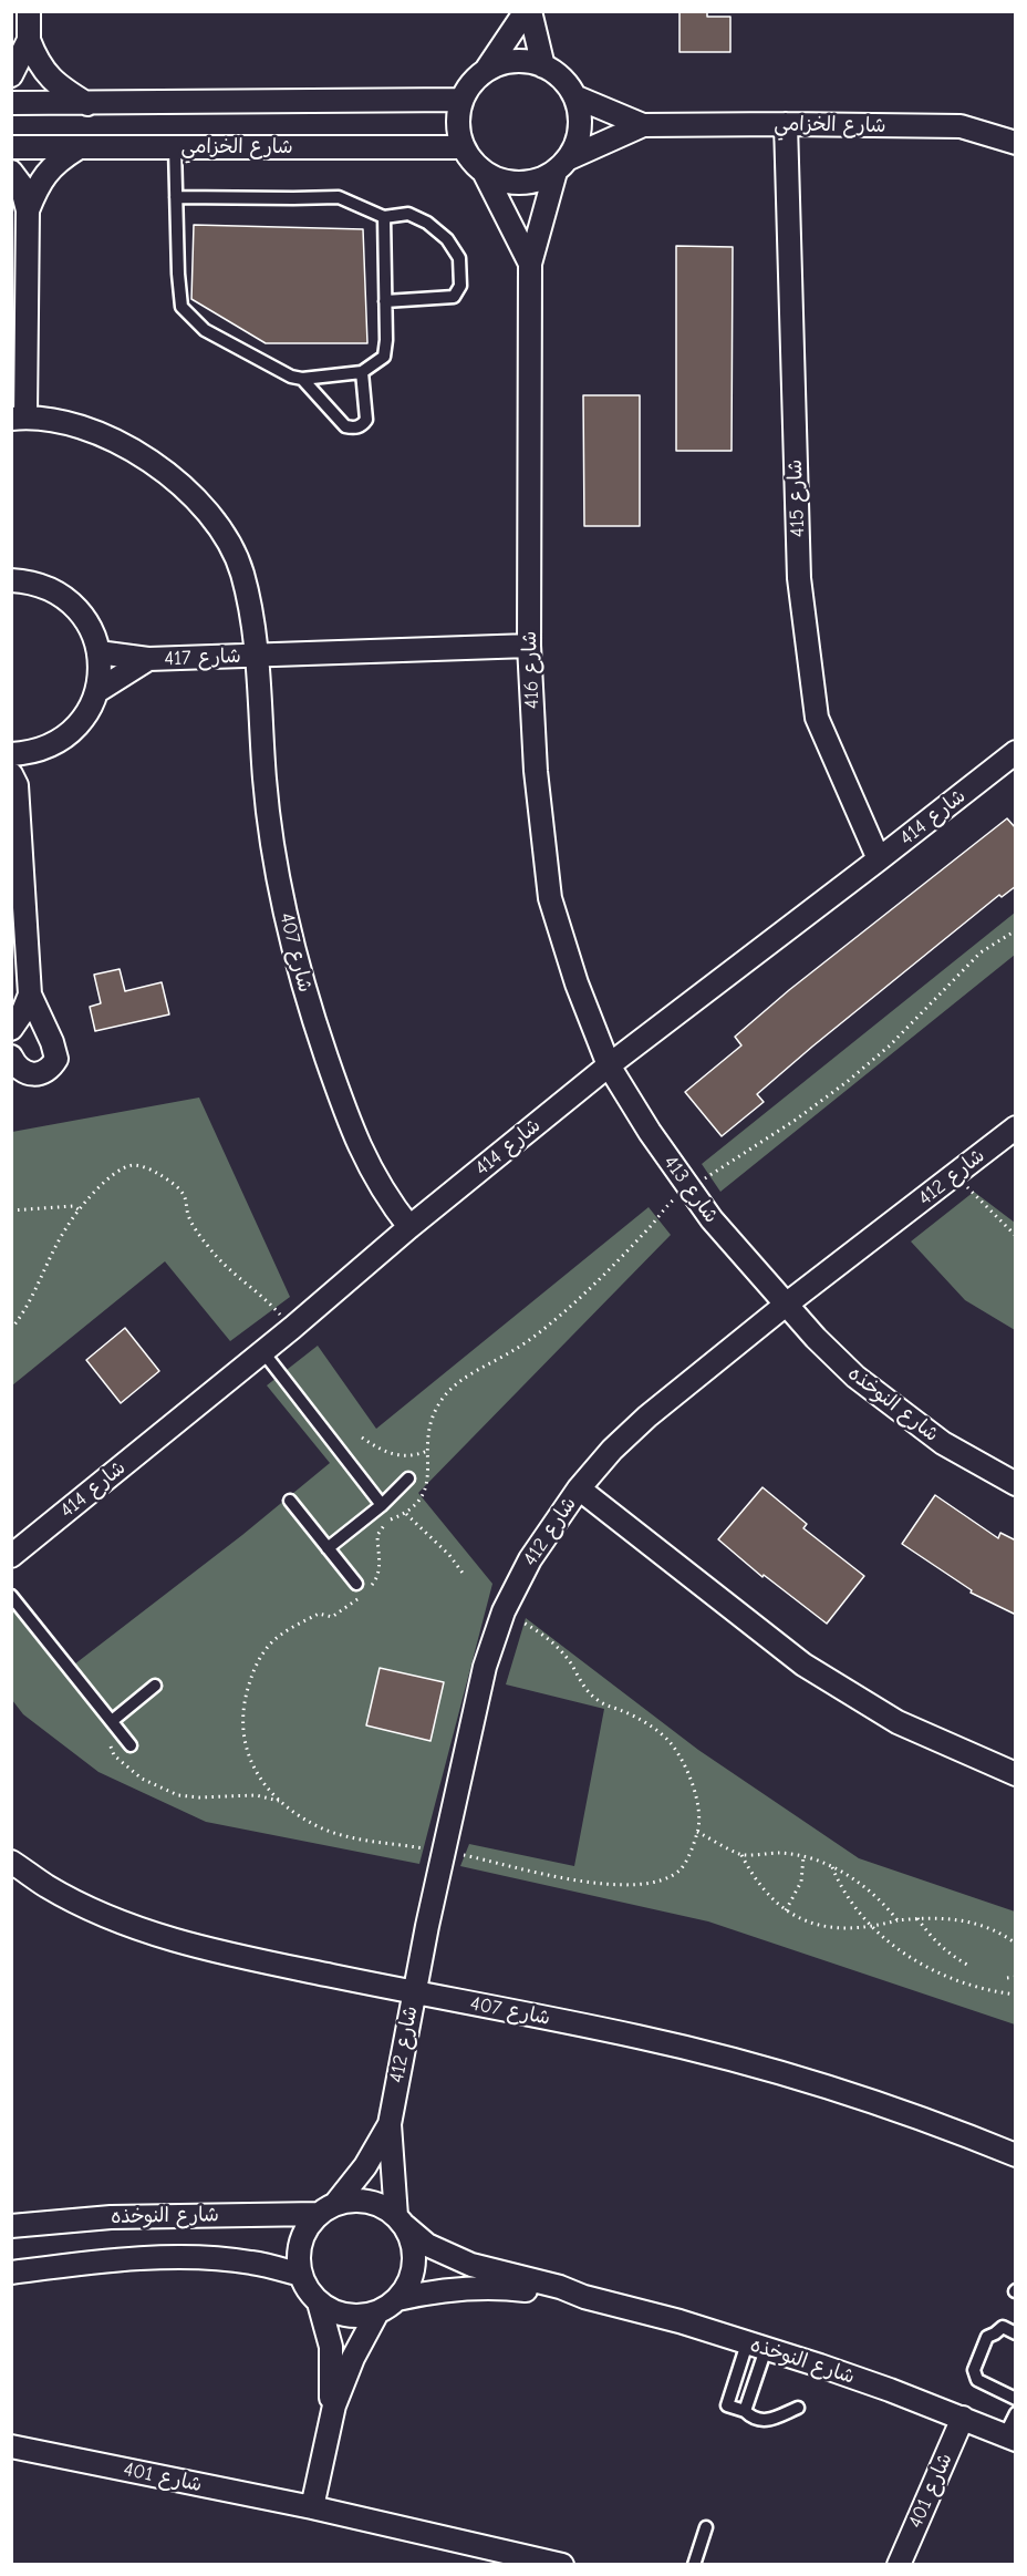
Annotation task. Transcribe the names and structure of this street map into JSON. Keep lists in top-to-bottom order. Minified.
{"streets":{"street":["شارع الخزامي","شارع 415","شارع 417","شارع 416","شارع 414","شارع 407","شارع 412","شارع 413","شارع النوخذه","شارع 401"]},"crossings":[["شارع الخزامي","شارع 415"],["شارع الخزامي","شارع 416"],["شارع الخزامي","شارع 407"],["شارع 415","شارع 414"],["شارع 417","شارع 407"],["شارع 416","شارع 414"],["شارع 416","شارع 413"],["شارع 414","شارع 407"],["شارع 414","شارع 413"],["شارع 407","شارع 412"],["شارع 412","شارع 413"],["شارع 412","شارع النوخذه"],["شارع 413","شارع النوخذه"],["شارع النوخذه","شارع 401"]]}
